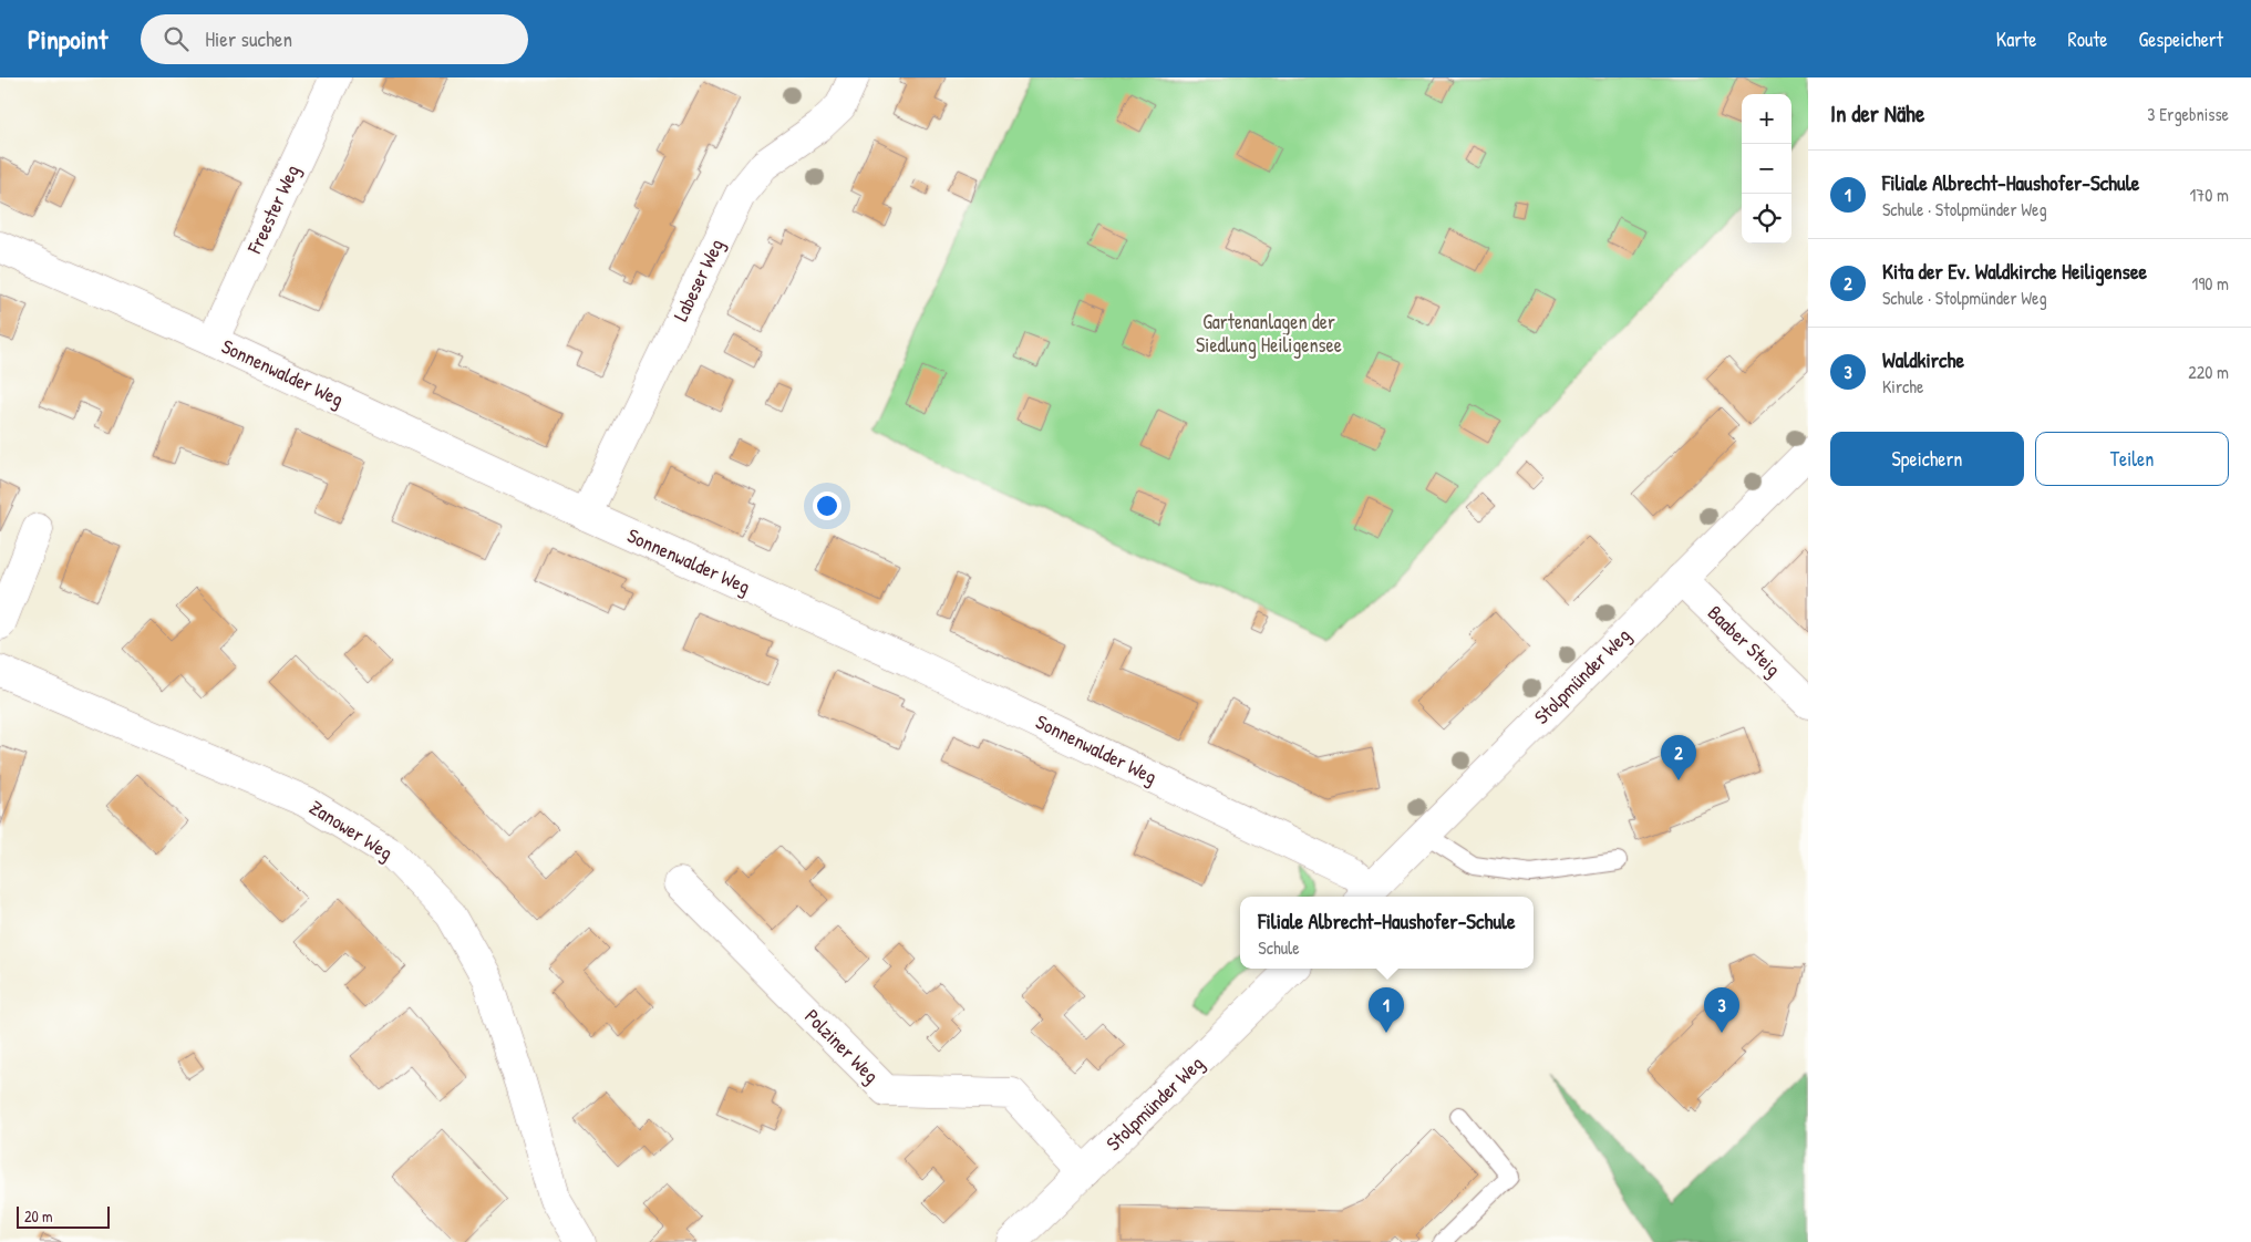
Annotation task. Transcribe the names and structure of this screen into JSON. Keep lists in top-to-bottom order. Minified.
{"streets":{"street":["Freester Weg","Labeser Weg","Sonnenwalder Weg","Baaber Steig","Stolpmünder Weg","Zanower Weg","Polziner Weg"]},"crossings":[["Freester Weg","Sonnenwalder Weg"],["Labeser Weg","Sonnenwalder Weg"],["Sonnenwalder Weg","Stolpmünder Weg"],["Baaber Steig","Stolpmünder Weg"],["Stolpmünder Weg","Polziner Weg"]],"parks":["Gartenanlagen der Siedlung Heiligensee"],"scale_bar":"20 m","page":{"header":"Pinpoint","search":"Hier suchen","nav":["Karte","Route","Gespeichert"],"heading":["In der Nähe","3 Ergebnisse"],"map_buttons":["+","−"],"list":[{"mark":"1","name":"Filiale Albrecht-Haushofer-Schule","note":"Schule · Stolpmünder Weg","value":"170 m"},{"mark":"2","name":"Kita der Ev. Waldkirche Heiligensee","note":"Schule · Stolpmünder Weg","value":"190 m"},{"mark":"3","name":"Waldkirche","note":"Kirche","value":"220 m"}],"buttons":["Speichern","Teilen"],"pins":["2","1","3"],"popup":["Filiale Albrecht-Haushofer-Schule","Schule"],"scale":"20 m"}}
